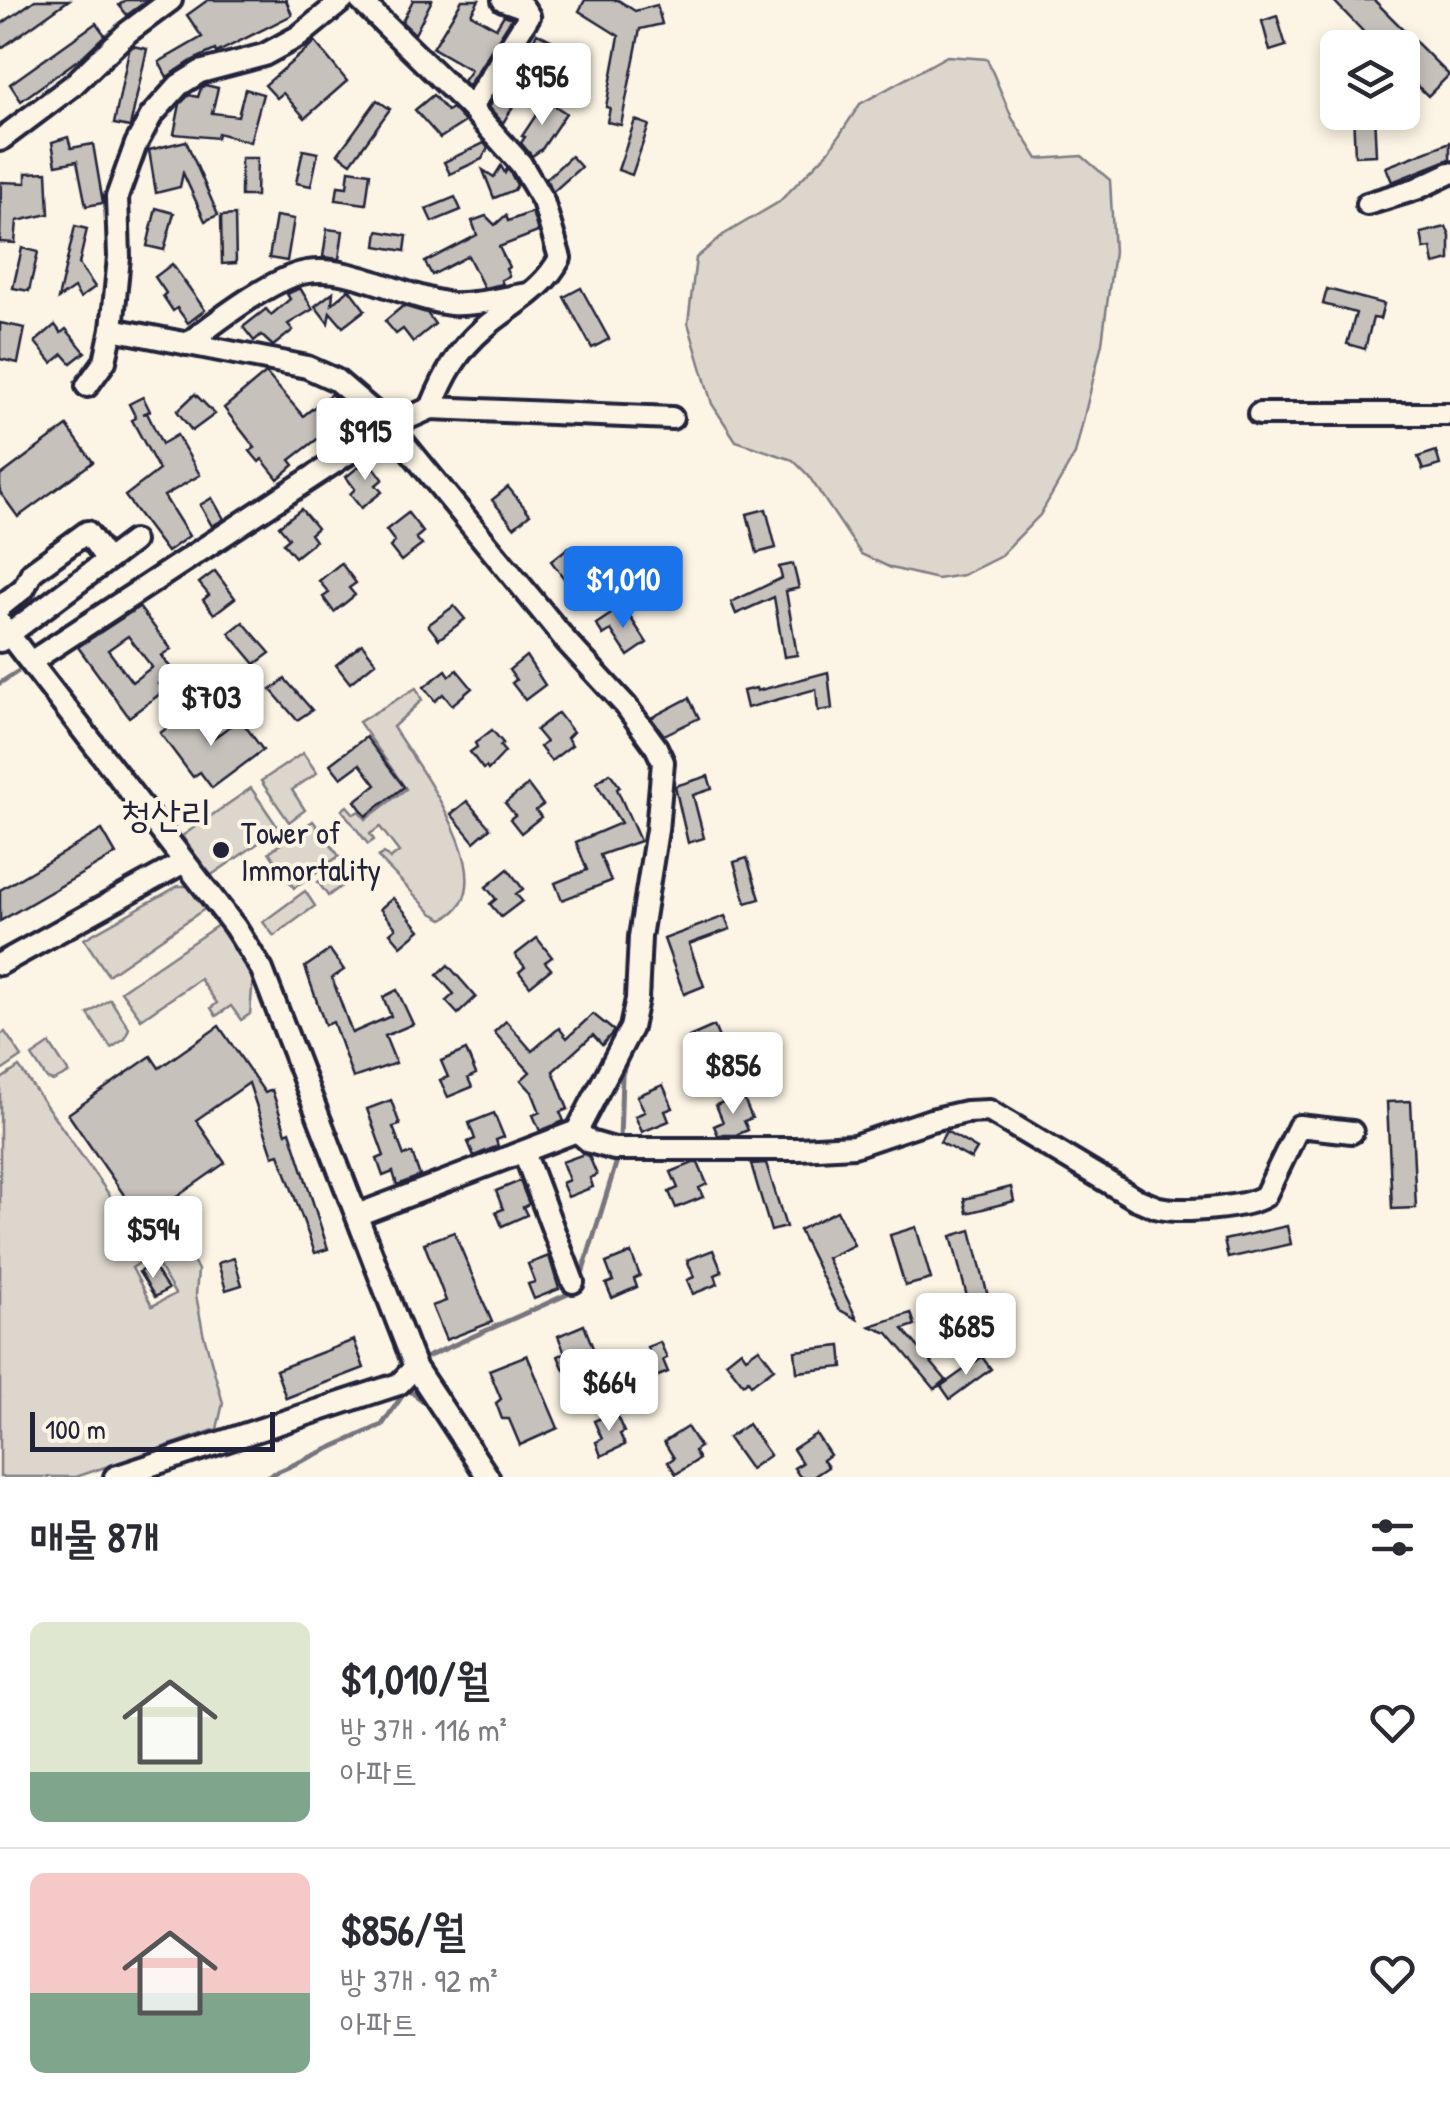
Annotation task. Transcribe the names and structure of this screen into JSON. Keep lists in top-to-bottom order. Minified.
{"districts":["청산리"],"places":["Tower of Immortality"],"scale_bar":"100 m","page":{"price":["$956","$915","$1,010","$703","$856","$594","$685","$664"],"scale":"100 m","heading":"매물 8개","list":[{"name":"$1,010/월","note":"방 3개 · 116 m² · 아파트"},{"name":"$856/월","note":"방 3개 · 92 m² · 아파트"}]}}
